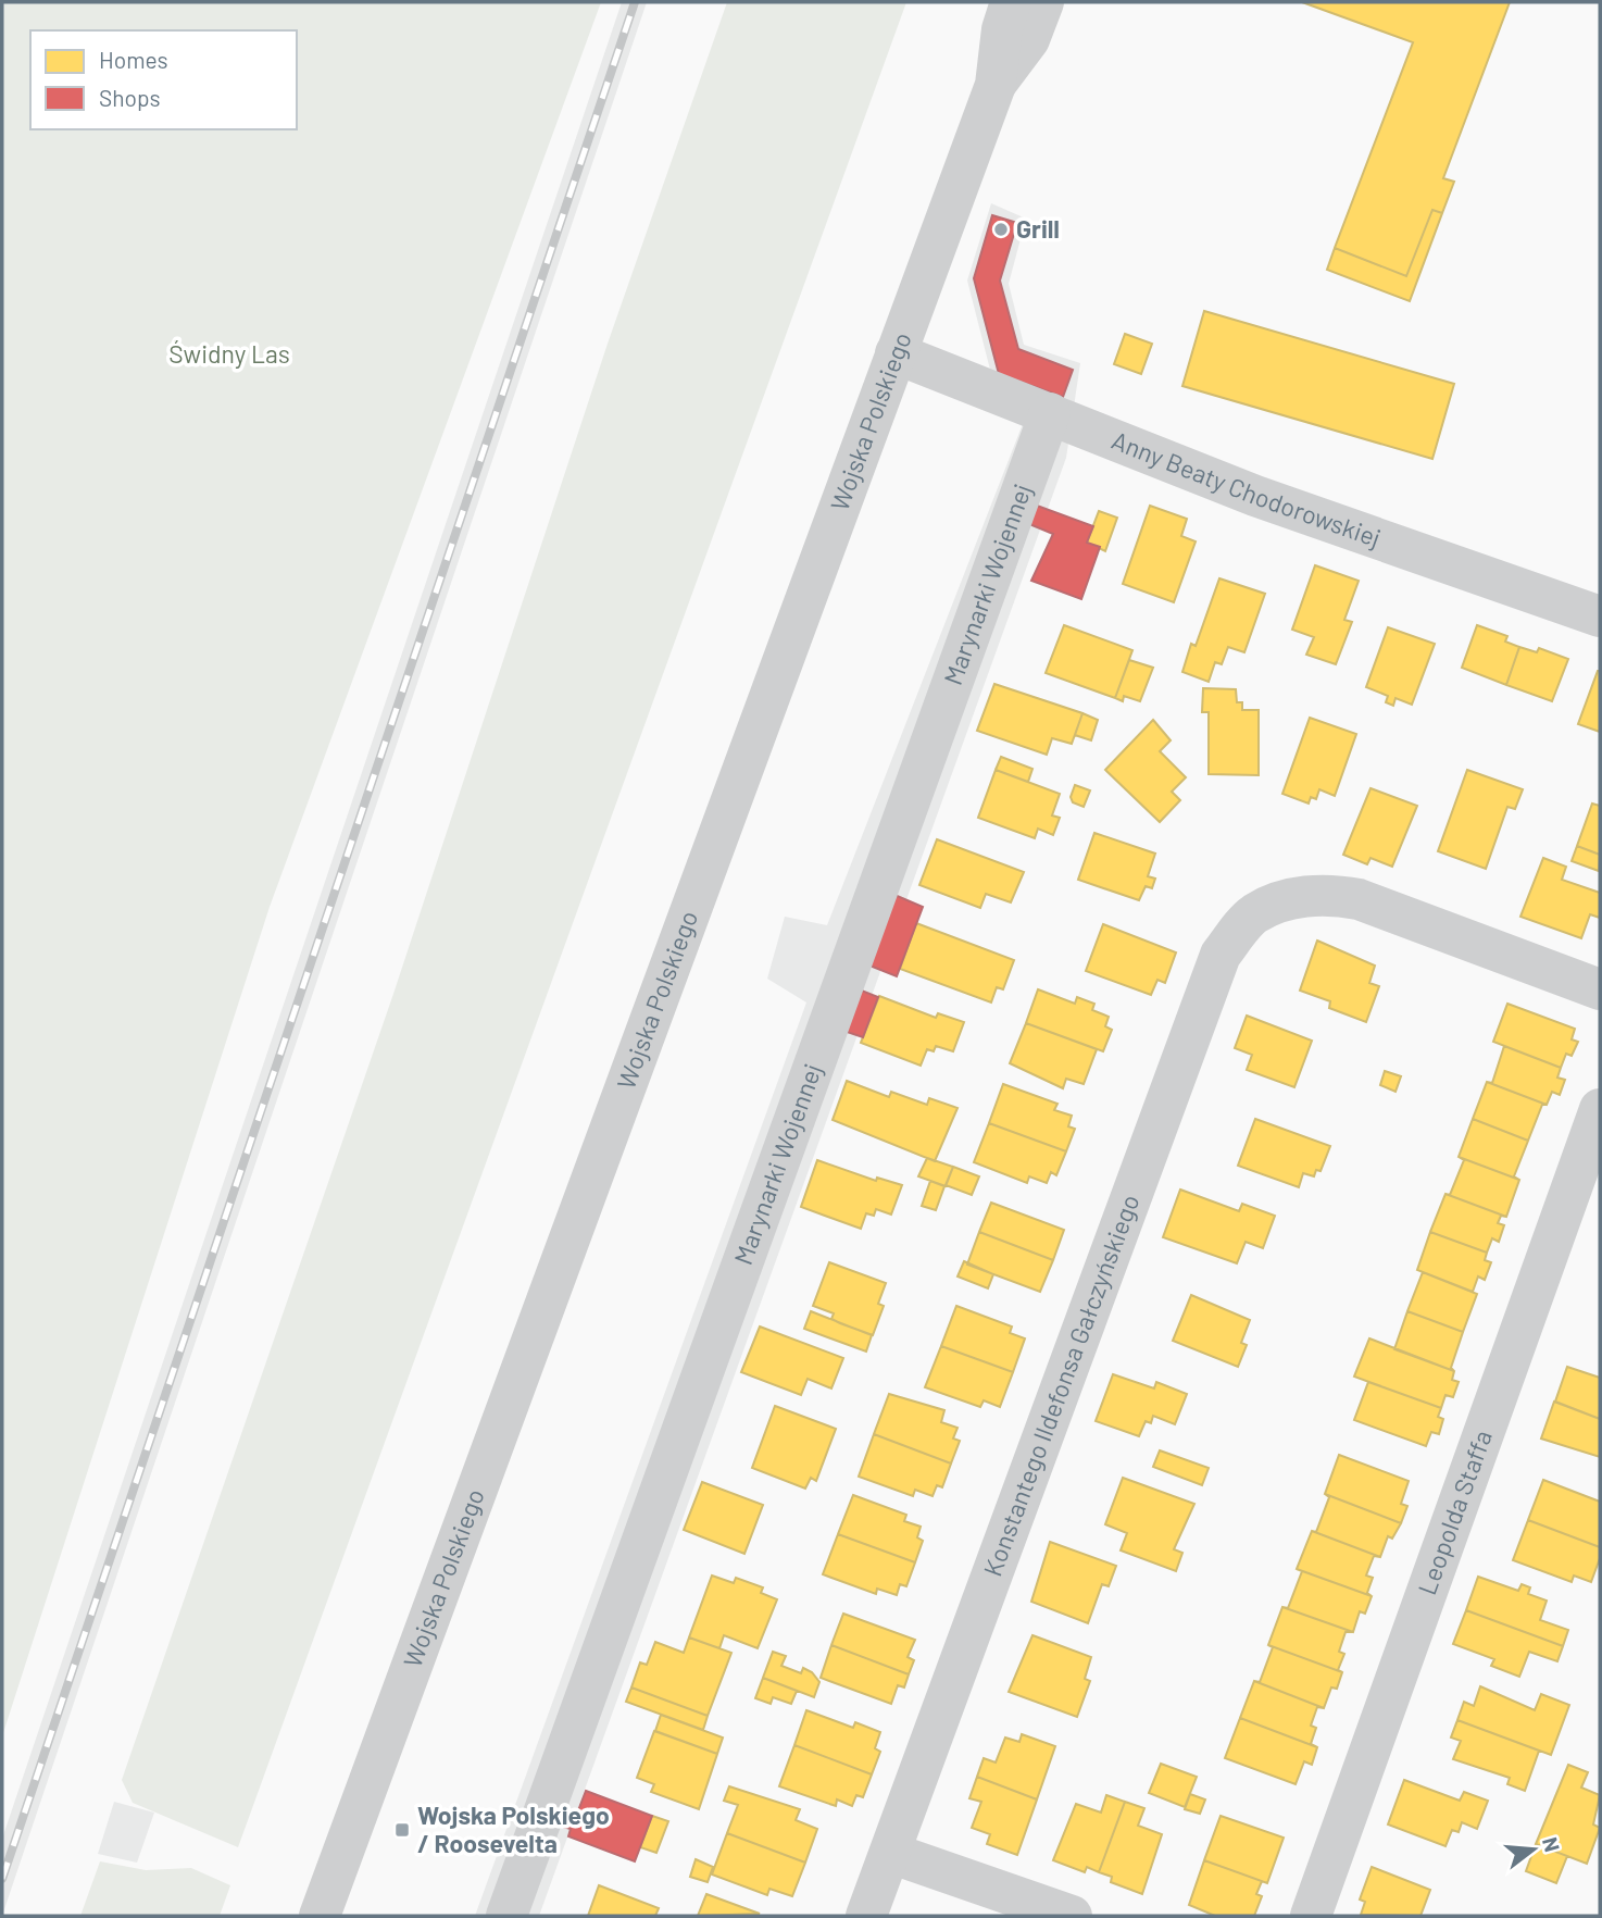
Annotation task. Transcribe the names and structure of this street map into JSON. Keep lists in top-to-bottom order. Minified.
{"streets":{"street":["Wojska Polskiego","Anny Beaty Chodorowskiej","Marynarki Wojennej","Konstantego Ildefonsa Gałczyńskiego","Leopolda Staffa"]},"crossings":[["Wojska Polskiego","Anny Beaty Chodorowskiej"],["Anny Beaty Chodorowskiej","Marynarki Wojennej"]],"parks":["Świdny Las"],"places":{"other":["Grill"],"transit":["Wojska Polskiego / Roosevelta"]},"legend":["Homes","Shops"],"north":"right"}
